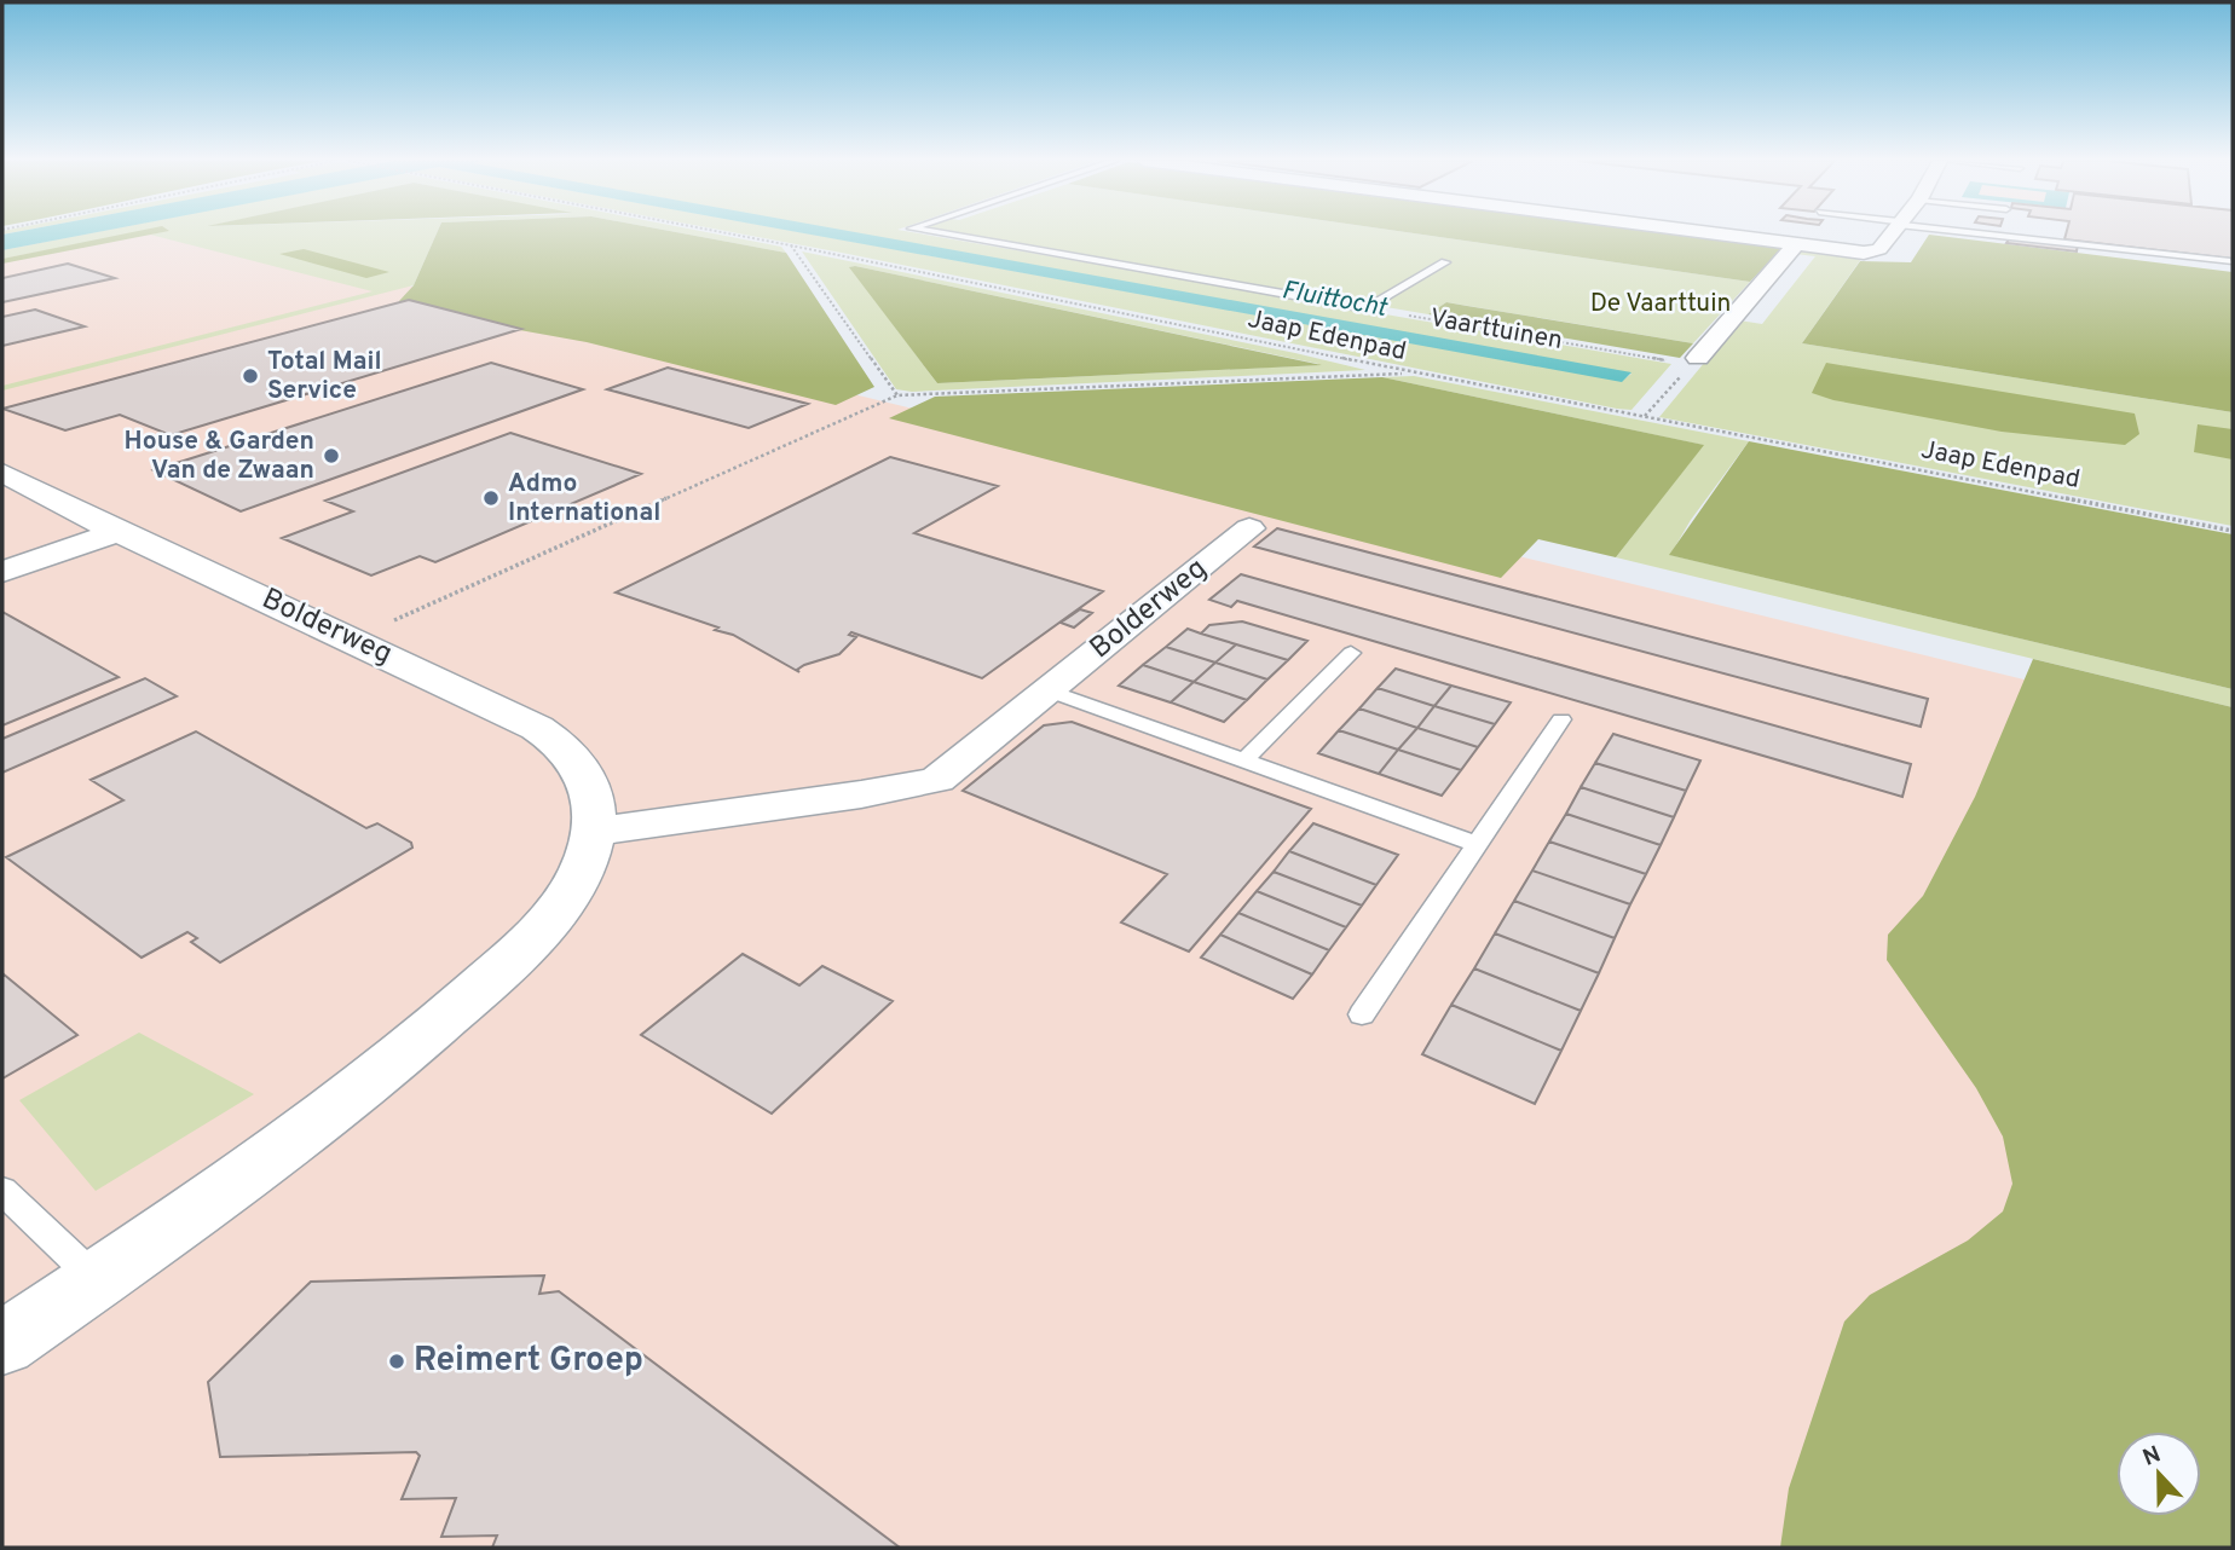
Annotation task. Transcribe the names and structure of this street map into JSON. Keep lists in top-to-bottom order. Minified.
{"streets":{"street":["Bolderweg"],"path":["Vaarttuinen","Jaap Edenpad"]},"water":["Fluittocht"],"parks":["De Vaarttuin"],"places":["Total Mail Service","House & Garden Van de Zwaan","Admo International","Reimert Groep"],"north":"top"}
